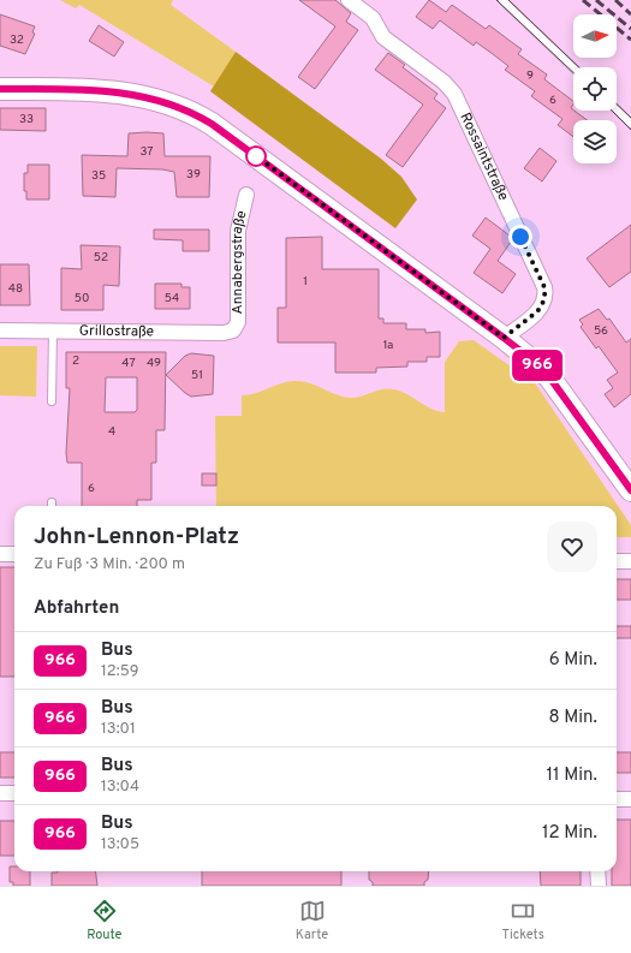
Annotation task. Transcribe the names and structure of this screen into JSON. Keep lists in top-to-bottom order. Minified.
{"streets":{"street":["Rossaintstraße","Annabergstraße","Grillostraße"]},"crossings":[["Annabergstraße","Grillostraße"]],"lines":["bus line 966"],"house_numbers":["32","9","6","33","37","39","35","52","1","48","50","54","56","1a","2","47","49","51","4","6"],"north":"right","page":{"on_map":"966","heading":[["John-Lennon-Platz","Zu Fuß · 3 Min. · 200 m"],"Abfahrten"],"list":[{"mark":"966","name":"Bus","note":"12:59","value":"6 Min."},{"mark":"966","name":"Bus","note":"13:01","value":"8 Min."},{"mark":"966","name":"Bus","note":"13:04","value":"11 Min."},{"mark":"966","name":"Bus","note":"13:05","value":"12 Min."}],"tabs":["Route","Karte","Tickets"]}}
